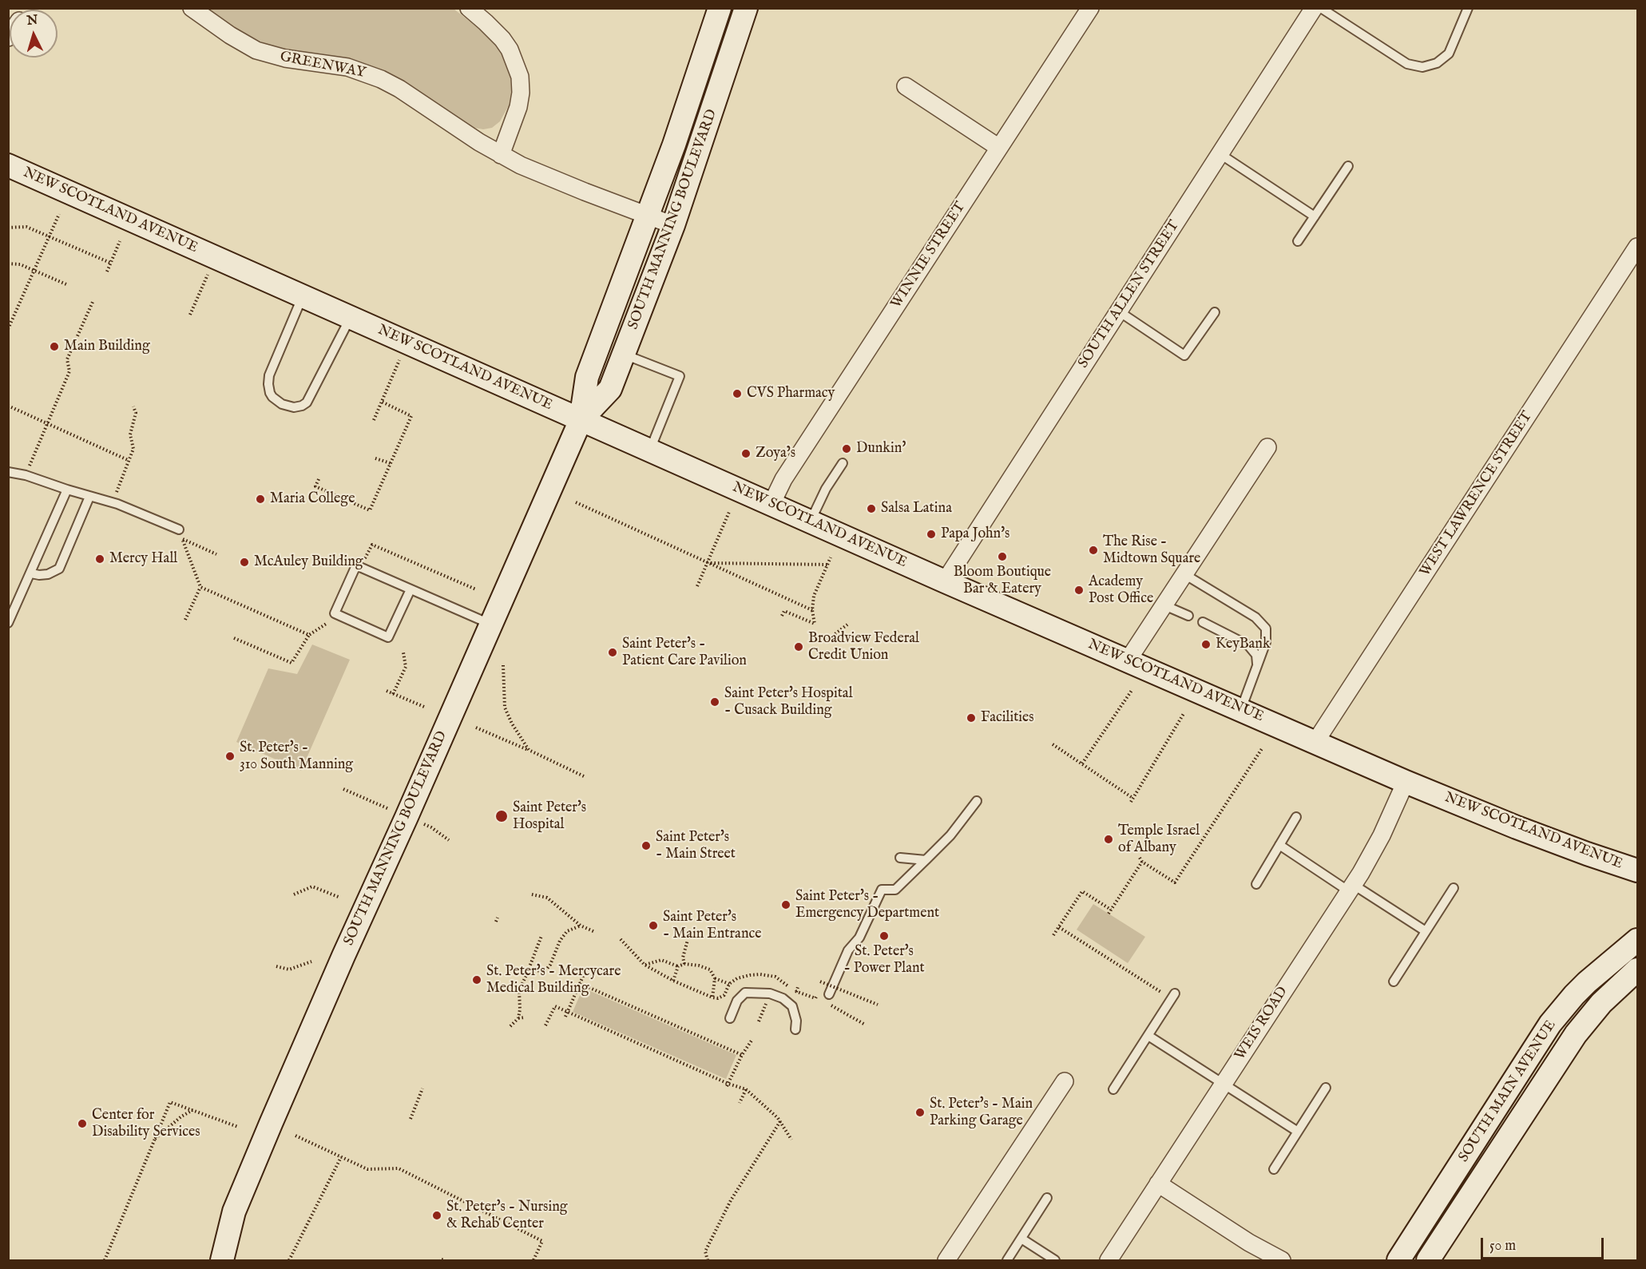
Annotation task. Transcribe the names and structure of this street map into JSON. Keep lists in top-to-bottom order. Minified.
{"streets":{"street":["GREENWAY","NEW SCOTLAND AVENUE","SOUTH MANNING BOULEVARD","WINNIE STREET","SOUTH ALLEN STREET","WEST LAWRENCE STREET","WEIS ROAD","SOUTH MAIN AVENUE"]},"crossings":[["GREENWAY","SOUTH MANNING BOULEVARD"],["NEW SCOTLAND AVENUE","SOUTH MANNING BOULEVARD"],["NEW SCOTLAND AVENUE","WINNIE STREET"],["NEW SCOTLAND AVENUE","SOUTH ALLEN STREET"],["NEW SCOTLAND AVENUE","WEST LAWRENCE STREET"],["NEW SCOTLAND AVENUE","WEIS ROAD"]],"places":["Main Building","CVS Pharmacy","Dunkin'","Zoya’s","Maria College","Salsa Latina","Papa John's","The Rise - Midtown Square","Bloom Boutique Bar & Eatery","Mercy Hall","McAuley Building","Academy Post Office","KeyBank","Broadview Federal Credit Union","Saint Peter's - Patient Care Pavilion","Saint Peter's Hospital - Cusack Building","Facilities","St. Peter's - 310 South Manning","Saint Peter's Hospital","Temple Israel of Albany","Saint Peter's - Main Street","Saint Peter's - Emergency Department","Saint Peter's - Main Entrance","St. Peter's - Power Plant","St. Peter's - Mercycare Medical Building","St. Peter's - Main Parking Garage","Center for Disability Services","St. Peter's - Nursing & Rehab Center"],"scale_bar":"50 m","north":"top"}
